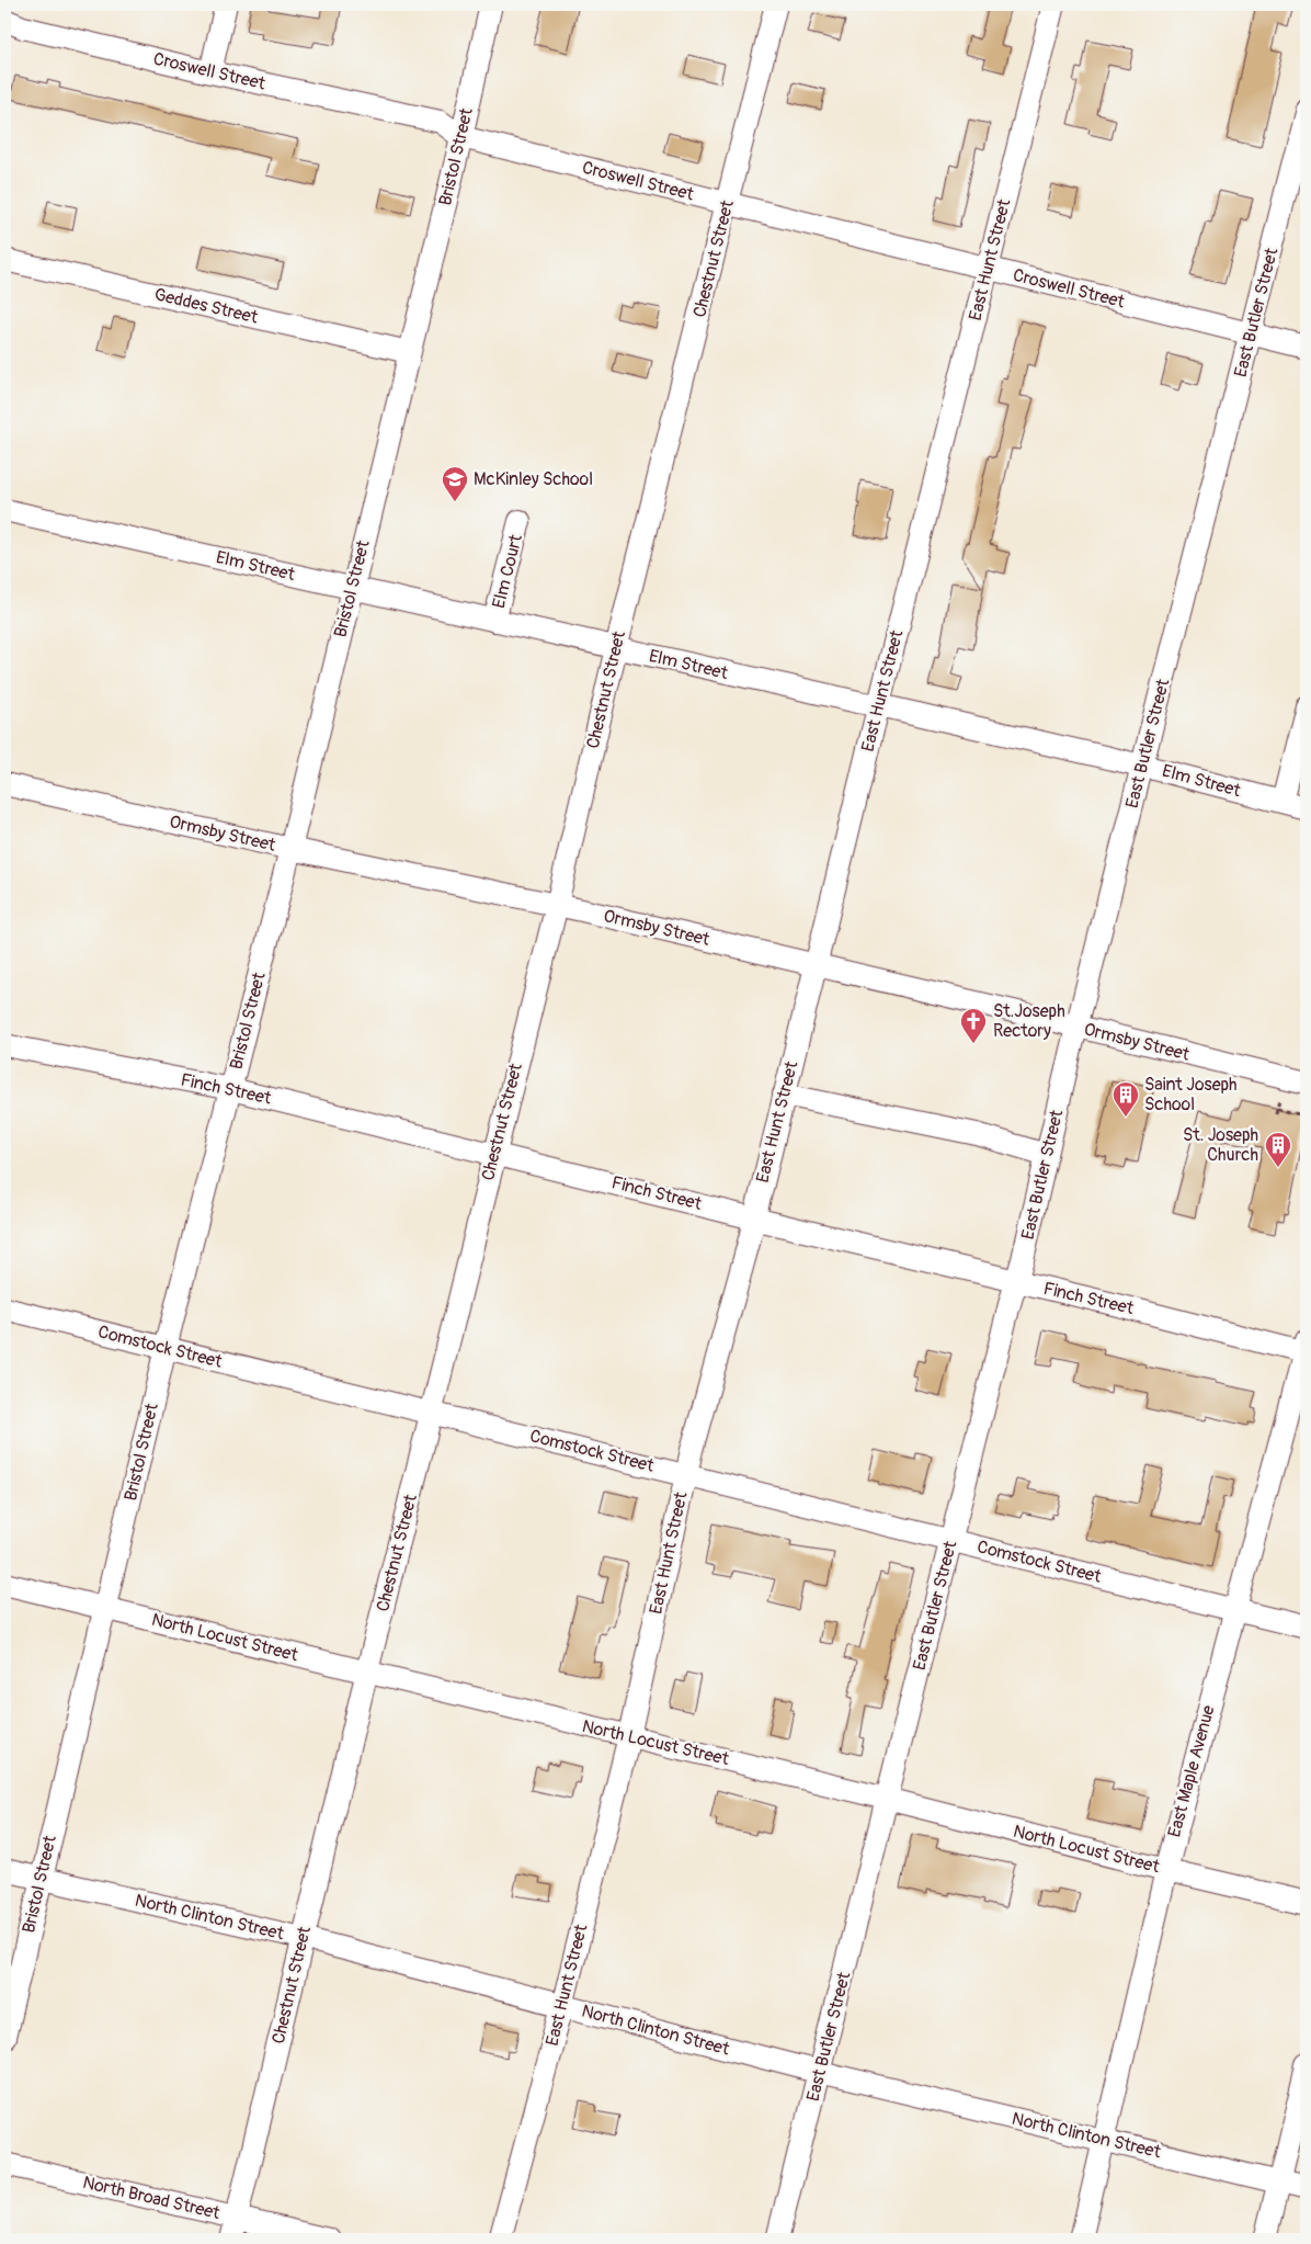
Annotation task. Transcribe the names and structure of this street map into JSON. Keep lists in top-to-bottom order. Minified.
{"streets":{"street":["Croswell Street","Bristol Street","Chestnut Street","East Hunt Street","Geddes Street","East Butler Street","Elm Street","Elm Court","Ormsby Street","Finch Street","Comstock Street","North Locust Street","East Maple Avenue","North Clinton Street","North Broad Street"]},"crossings":[["Croswell Street","Bristol Street"],["Croswell Street","Chestnut Street"],["Croswell Street","East Hunt Street"],["Croswell Street","East Butler Street"],["Bristol Street","Geddes Street"],["Bristol Street","Elm Street"],["Bristol Street","Ormsby Street"],["Bristol Street","Finch Street"],["Bristol Street","Comstock Street"],["Bristol Street","North Locust Street"],["Bristol Street","North Clinton Street"],["Chestnut Street","Elm Street"],["Chestnut Street","Ormsby Street"],["Chestnut Street","Finch Street"],["Chestnut Street","Comstock Street"],["Chestnut Street","North Locust Street"],["Chestnut Street","North Clinton Street"],["Chestnut Street","North Broad Street"],["East Hunt Street","Elm Street"],["East Hunt Street","Ormsby Street"],["East Hunt Street","Finch Street"],["East Hunt Street","Comstock Street"],["East Hunt Street","North Locust Street"],["East Hunt Street","North Clinton Street"],["East Butler Street","Elm Street"],["East Butler Street","Ormsby Street"],["East Butler Street","Finch Street"],["East Butler Street","Comstock Street"],["East Butler Street","North Locust Street"],["East Butler Street","North Clinton Street"],["Elm Street","Elm Court"],["Finch Street","East Maple Avenue"],["Comstock Street","East Maple Avenue"],["North Locust Street","East Maple Avenue"],["East Maple Avenue","North Clinton Street"]],"places":{"school or university":["McKinley School"],"church":["St.Joseph Rectory"],"building":["Saint Joseph School","St. Joseph Church"]}}
